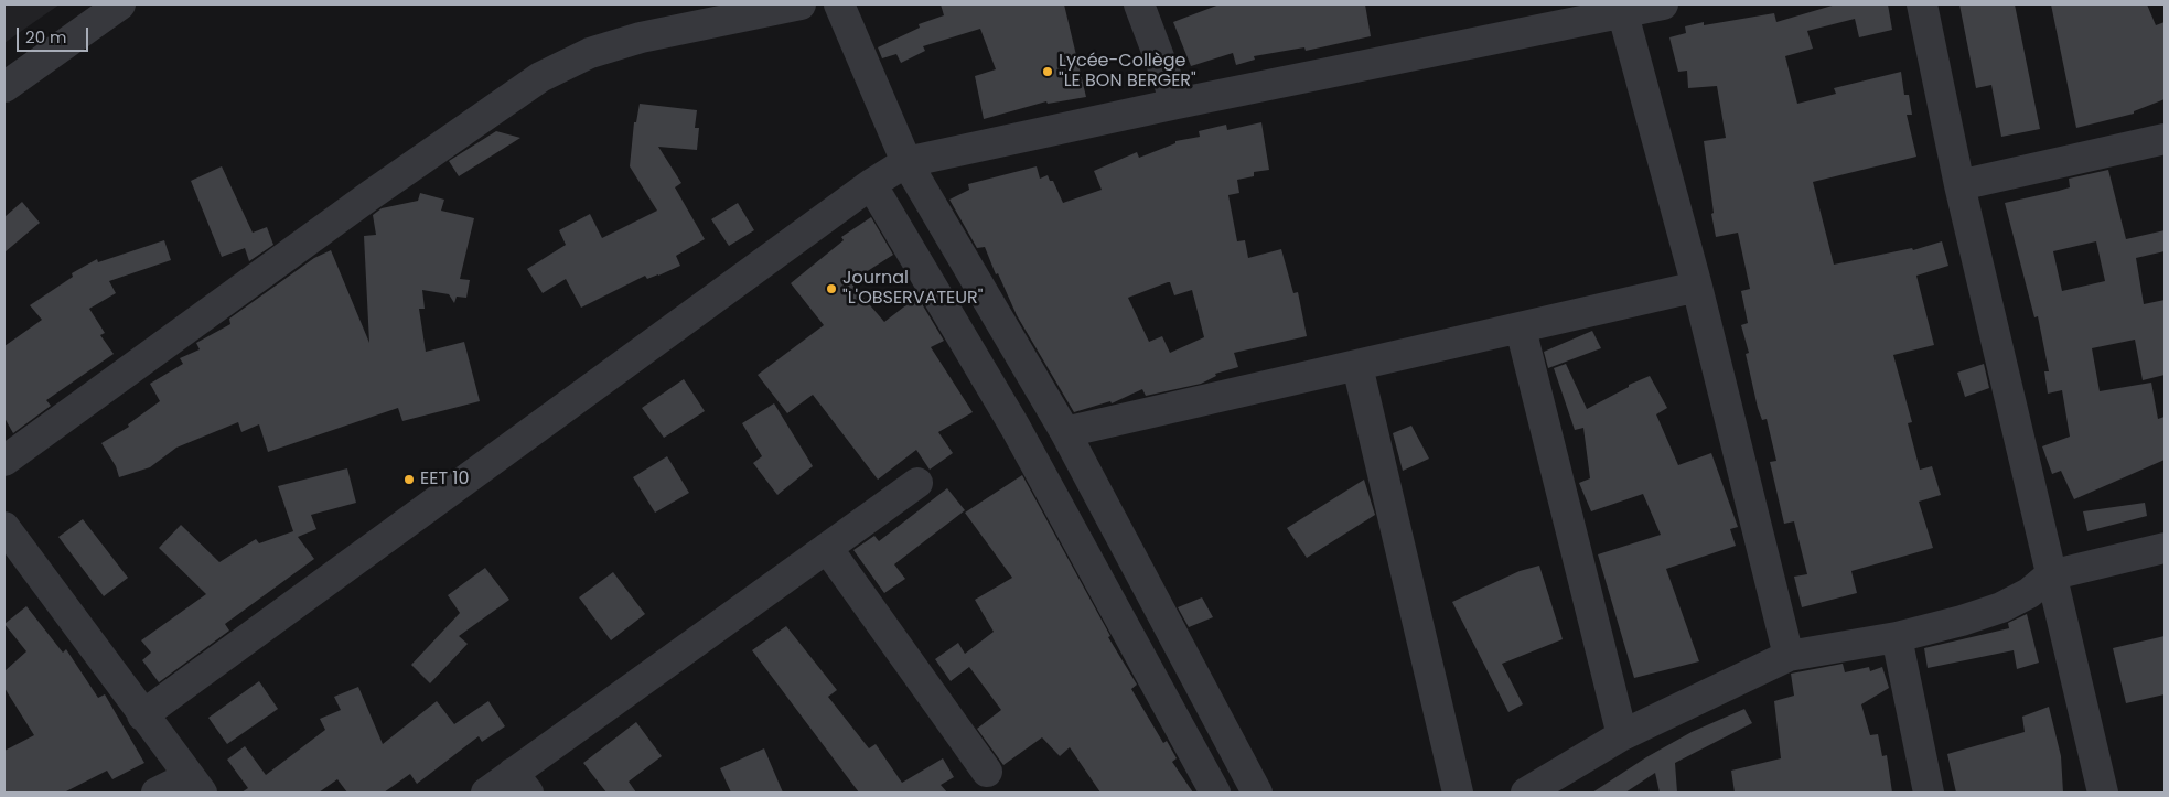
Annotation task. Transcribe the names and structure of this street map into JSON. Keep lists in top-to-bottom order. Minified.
{"places":["Lycée-Collège \"LE BON BERGER\"","Journal \"L'OBSERVATEUR\"","EET 10"],"scale_bar":"20 m"}
